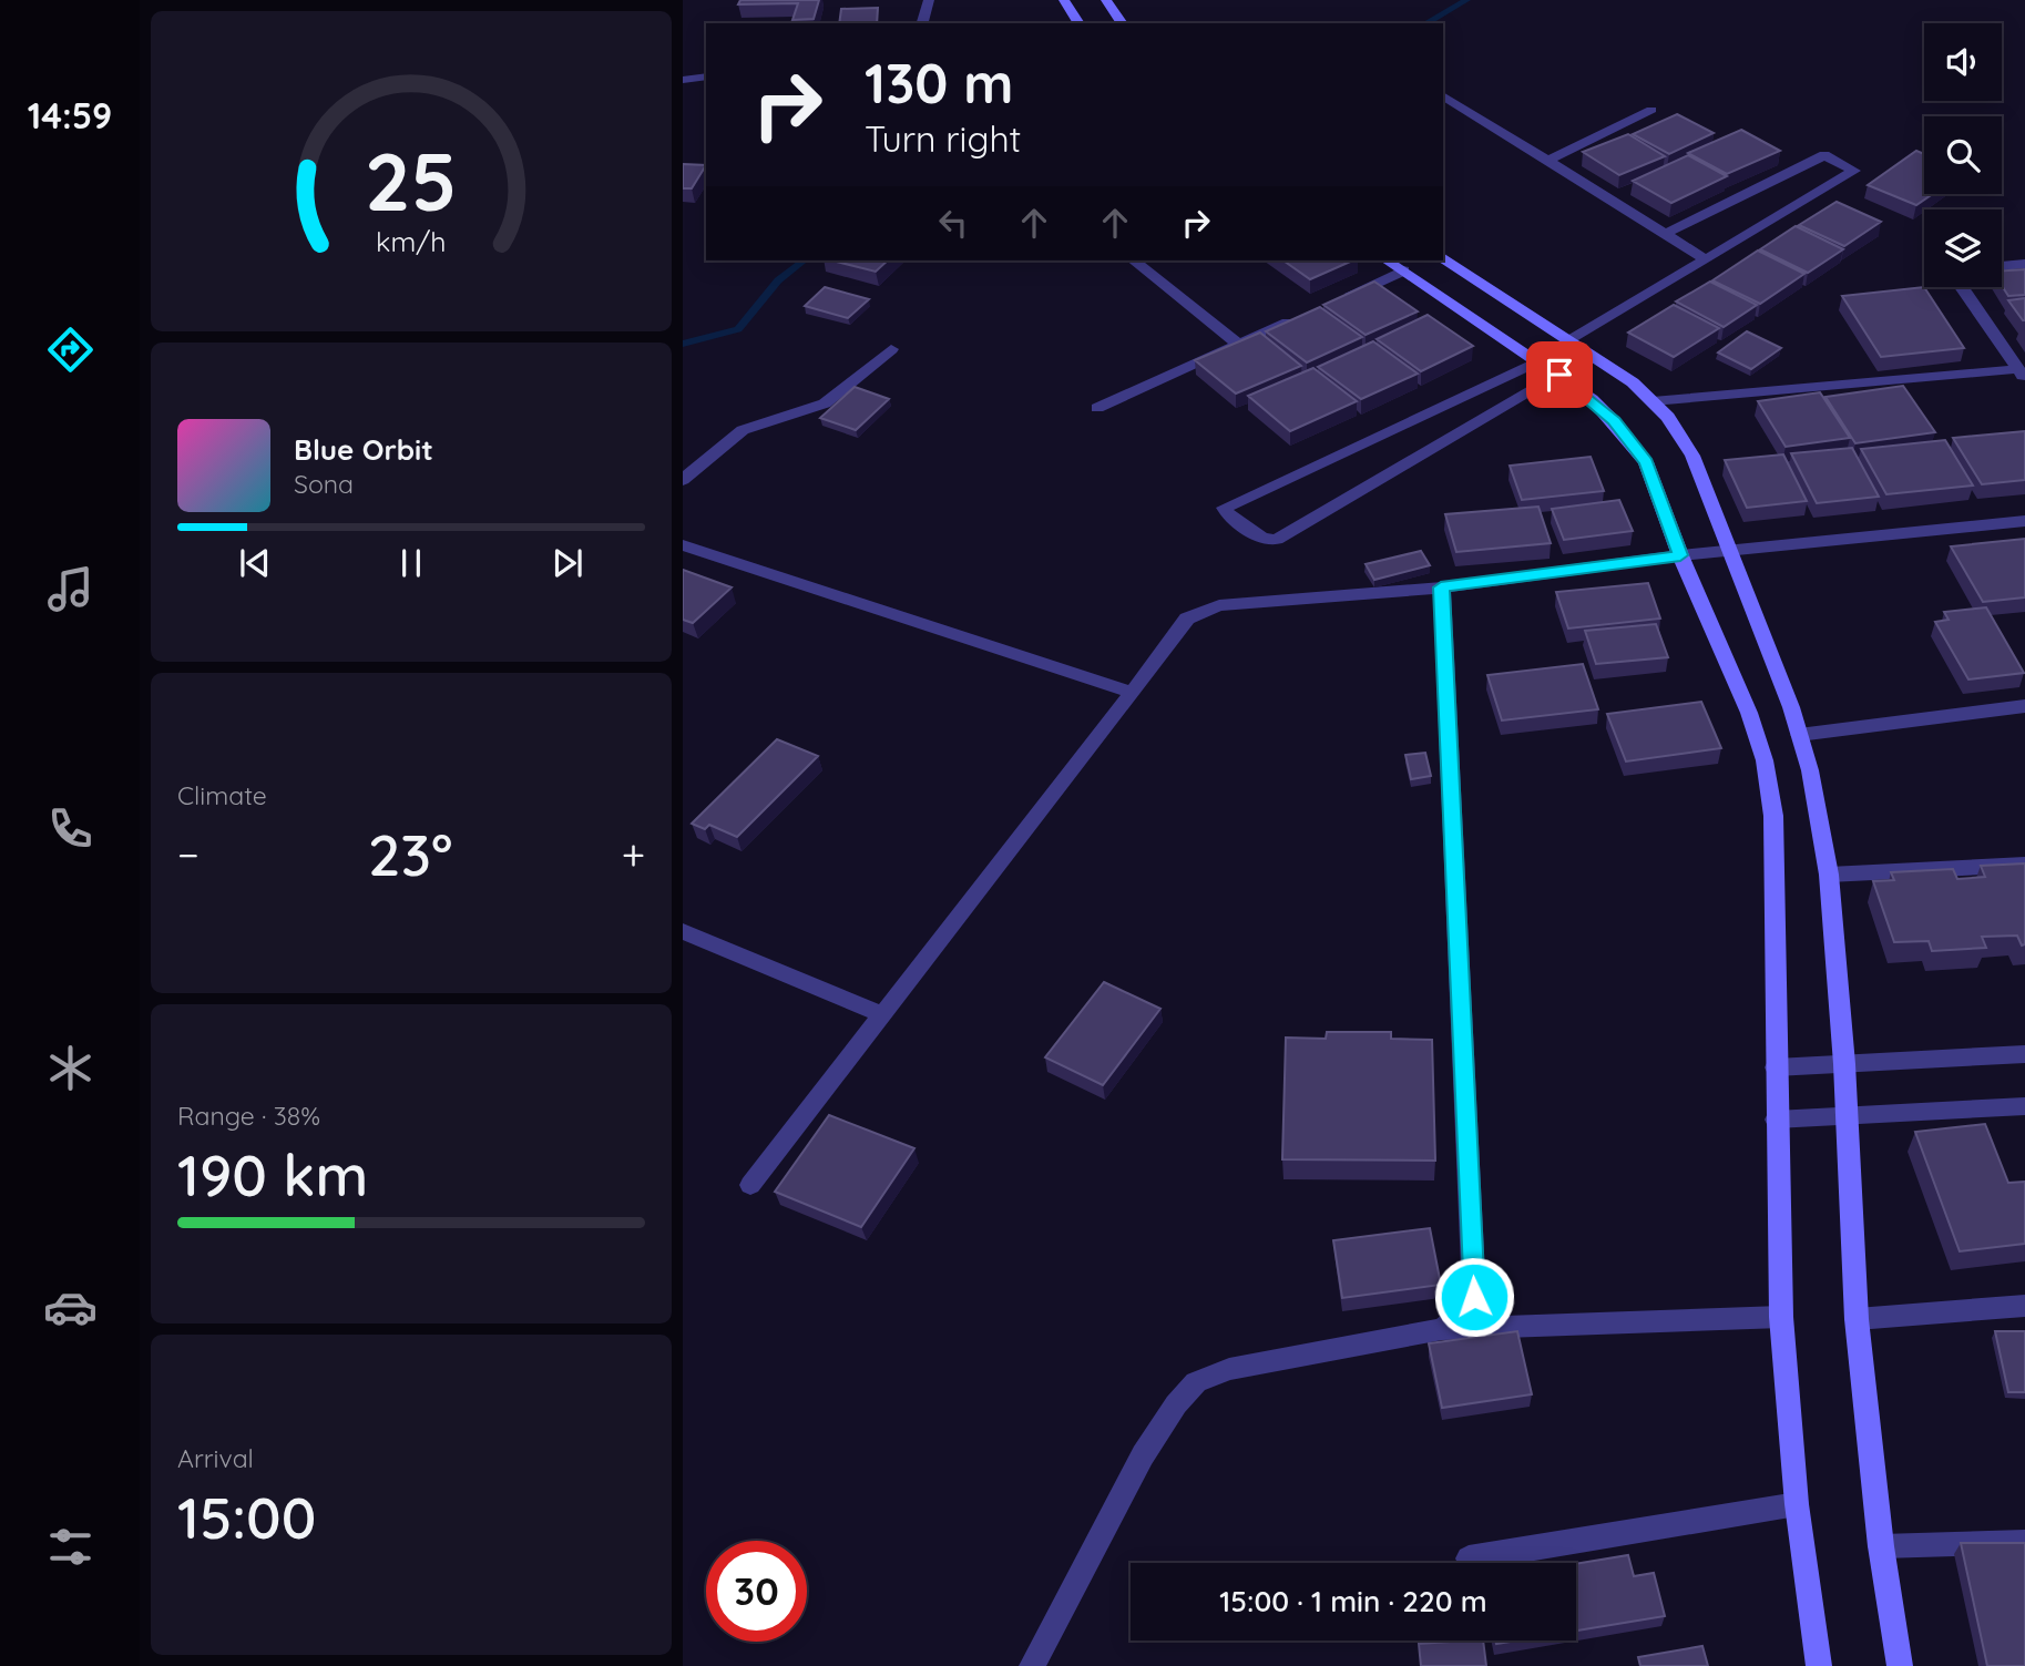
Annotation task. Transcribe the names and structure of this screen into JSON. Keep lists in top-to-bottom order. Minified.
{"page":{"tabs":"14:59","turn":["130 m","Turn right"],"song":["Blue Orbit","Sona"],"tile":["Climate",["Range · 38%","190 km"],["Arrival","15:00"]],"heat":["−","23°","+"],"limit":"30","trip":"15:00 · 1 min · 220 m","gauge":["25","km/h"]}}
